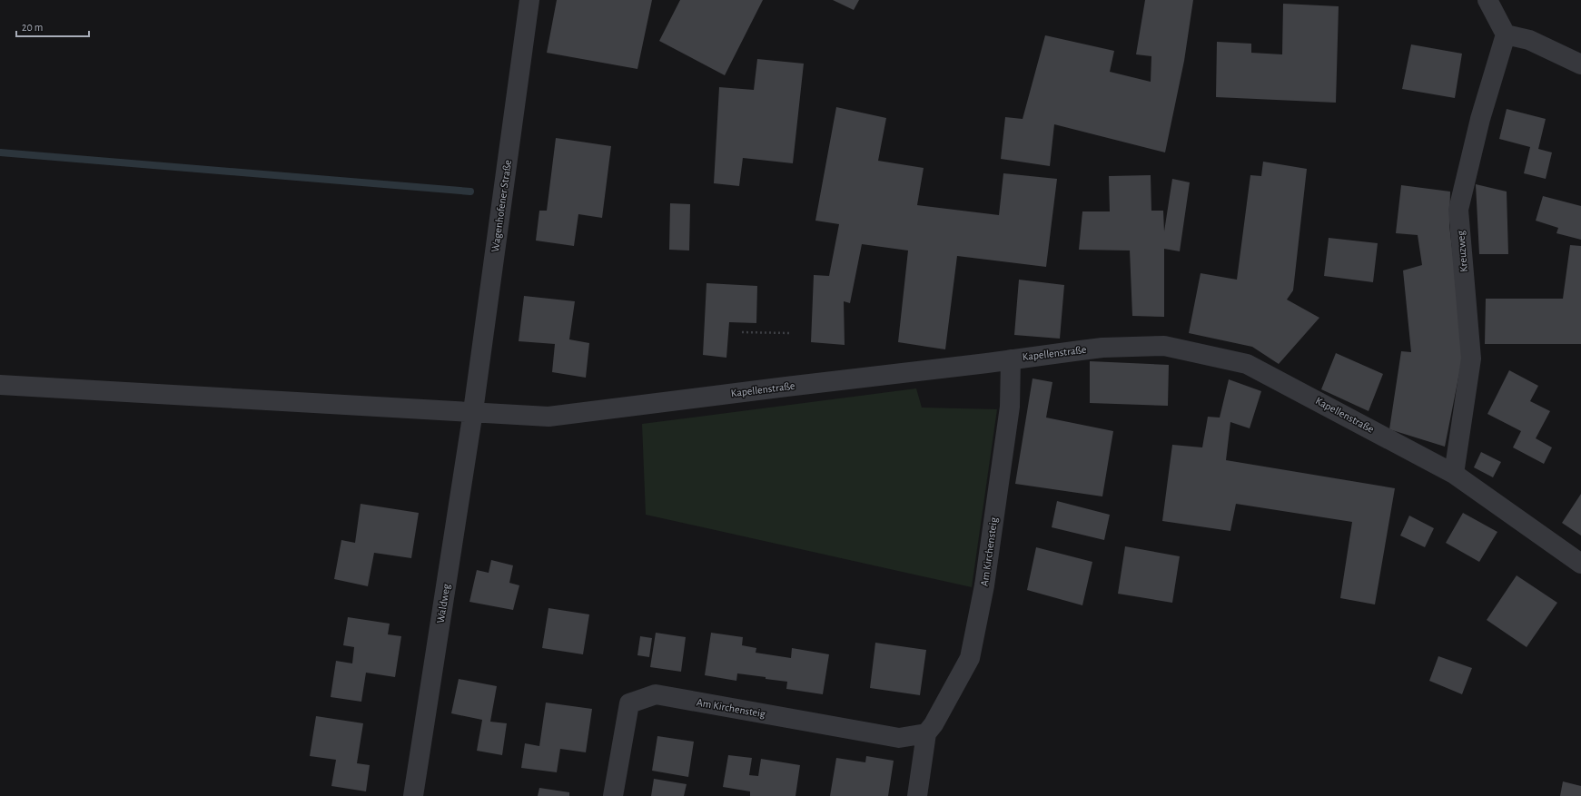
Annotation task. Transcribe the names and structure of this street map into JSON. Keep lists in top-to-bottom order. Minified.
{"streets":{"street":["Wagenhofener Straße","Kreuzweg","Kapellenstraße","Am Kirchensteig","Waldweg"]},"crossings":[["Wagenhofener Straße","Kapellenstraße"],["Wagenhofener Straße","Waldweg"],["Kreuzweg","Kapellenstraße"],["Kapellenstraße","Am Kirchensteig"],["Kapellenstraße","Waldweg"]],"scale_bar":"20 m"}
